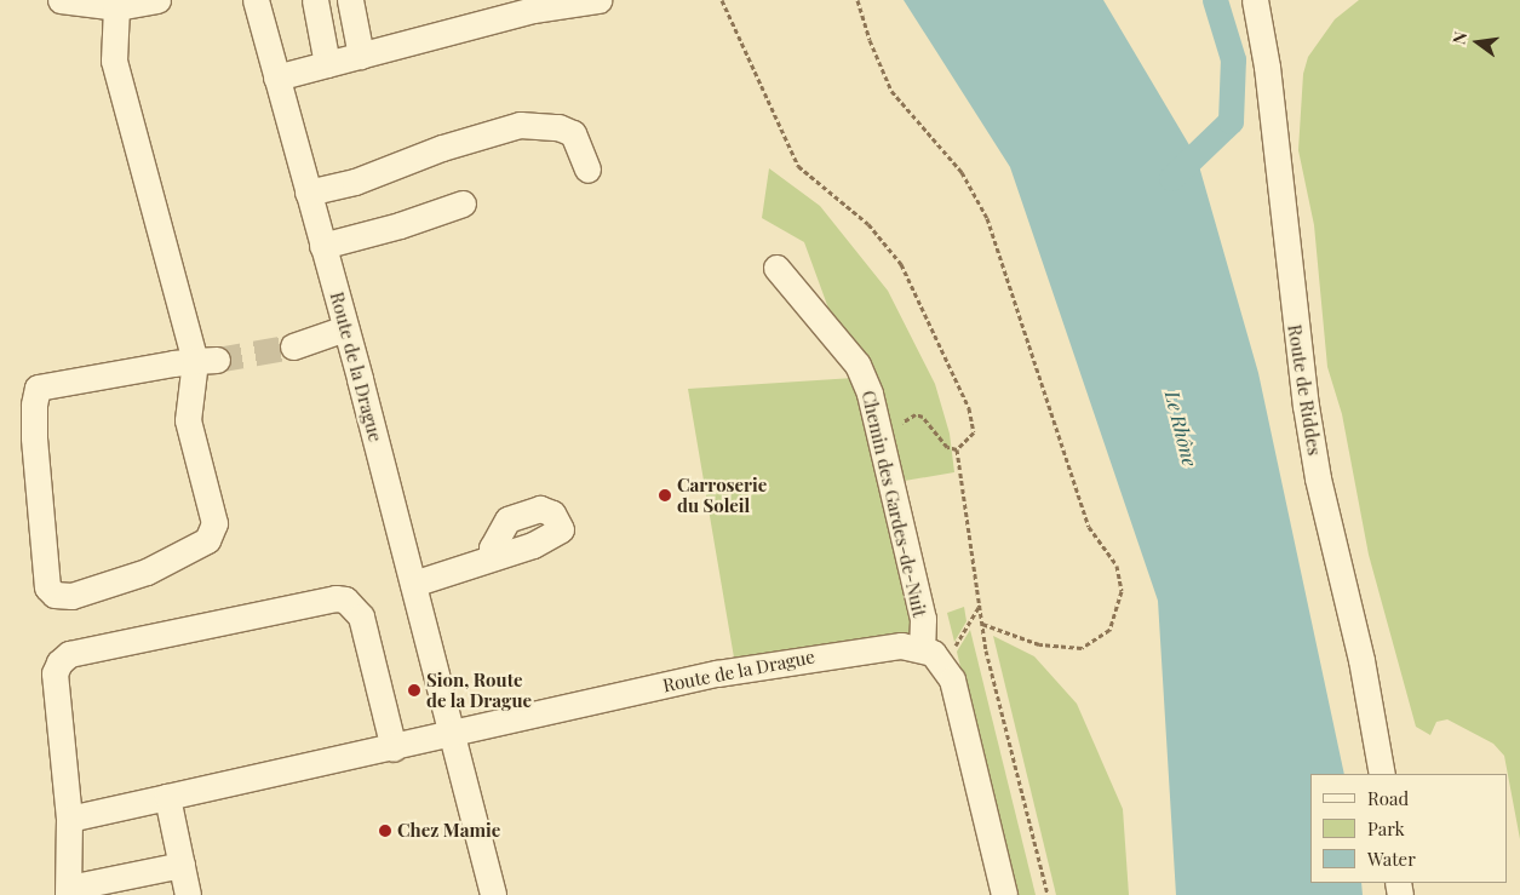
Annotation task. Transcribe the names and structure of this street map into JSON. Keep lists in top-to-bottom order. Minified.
{"streets":{"street":["Route de la Drague","Route de Riddes","Chemin des Gardes-de-Nuit"]},"crossings":[["Route de la Drague","Chemin des Gardes-de-Nuit"]],"water":["Le Rhône"],"places":["Carroserie du Soleil","Sion, Route de la Drague","Chez Mamie"],"legend":["Road","Park","Water"],"north":"left"}
